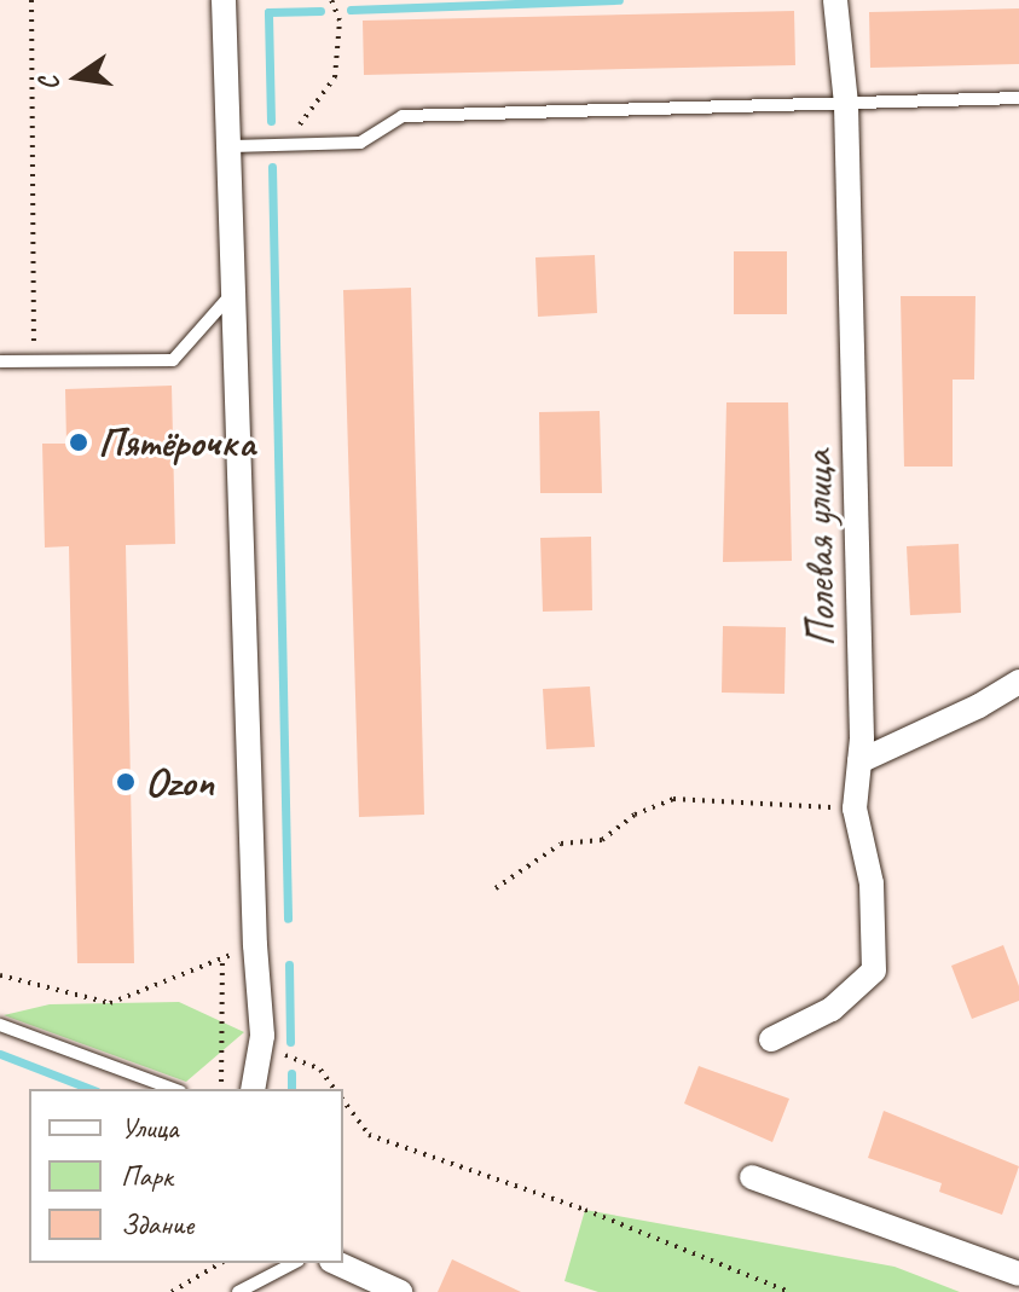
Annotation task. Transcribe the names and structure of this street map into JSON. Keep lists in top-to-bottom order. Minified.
{"streets":{"street":["Полевая улица"]},"places":["Пятёрочка","Ozon"],"legend":["Улица","Парк","Здание"],"north":"left"}
